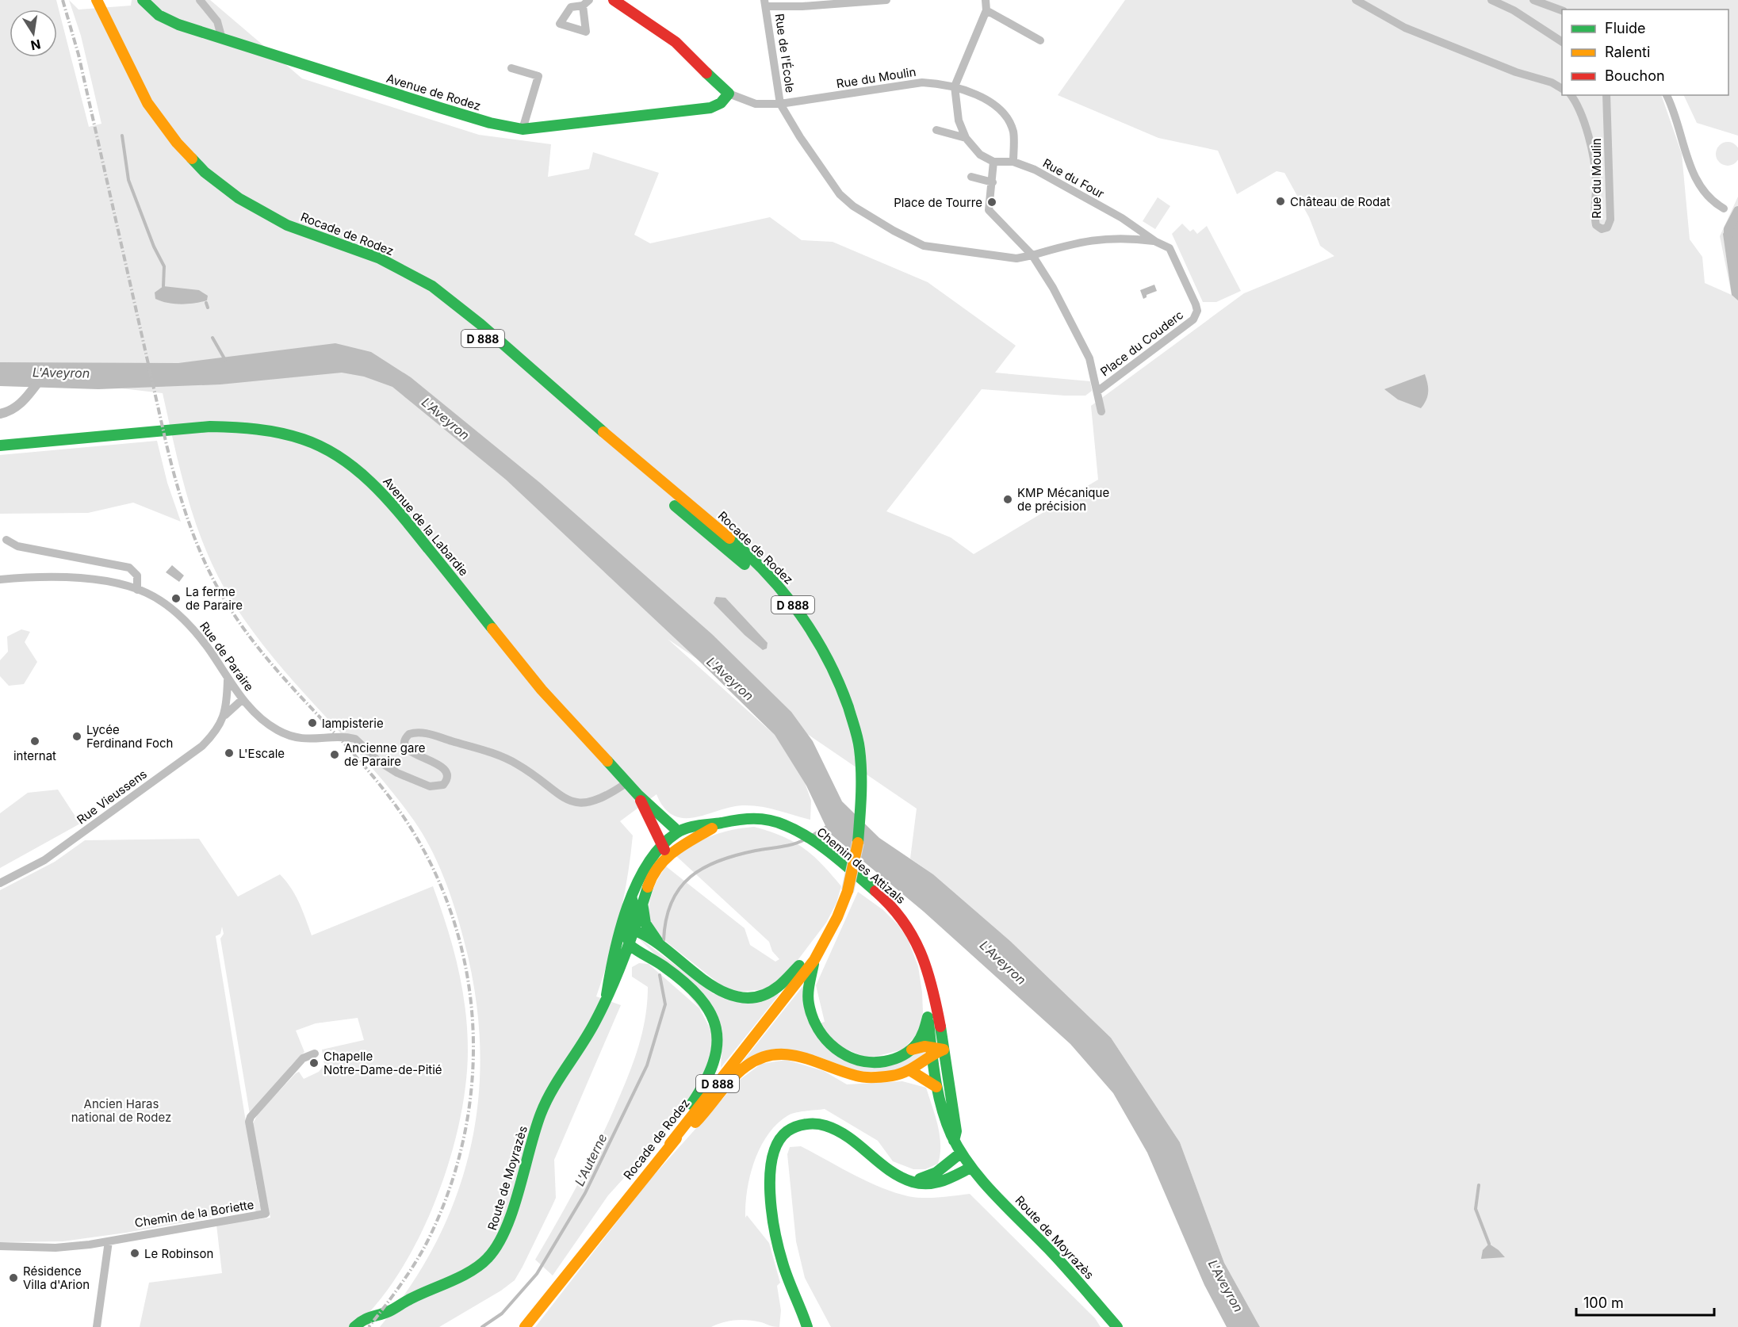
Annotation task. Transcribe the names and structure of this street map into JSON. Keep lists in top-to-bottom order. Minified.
{"streets":{"main road":["Avenue de Rodez","Rocade de Rodez","D 888","Avenue de la Labardie","Chemin des Attizals","Route de Moyrazès"],"street":["Rue de l'École","Rue du Moulin","Rue du Four","Place du Couderc","Rue de Paraire","Rue Vieussens","Chemin de la Boriette"]},"crossings":[["Rue de l'École","Rue du Moulin"],["Rue du Moulin","Avenue de Rodez"],["Rue du Moulin","Rue du Four"],["Rue du Four","Place du Couderc"],["Avenue de la Labardie","Rue de Paraire"],["Avenue de la Labardie","Chemin des Attizals"],["Avenue de la Labardie","Route de Moyrazès"],["Rue de Paraire","Rue Vieussens"],["Chemin des Attizals","Route de Moyrazès"]],"water":["L'Aveyron","L'Auterne"],"parks":["Ancien Haras national de Rodez"],"places":["Château de Rodat","Place de Tourre","KMP Mécanique de précision","La ferme de Paraire","lampisterie","Lycée Ferdinand Foch","internat","L'Escale","Ancienne gare de Paraire","Chapelle Notre-Dame-de-Pitié","Le Robinson","Résidence Villa d'Arion"],"legend":["Fluide","Ralenti","Bouchon"],"scale_bar":"100 m","north":"bottom"}
